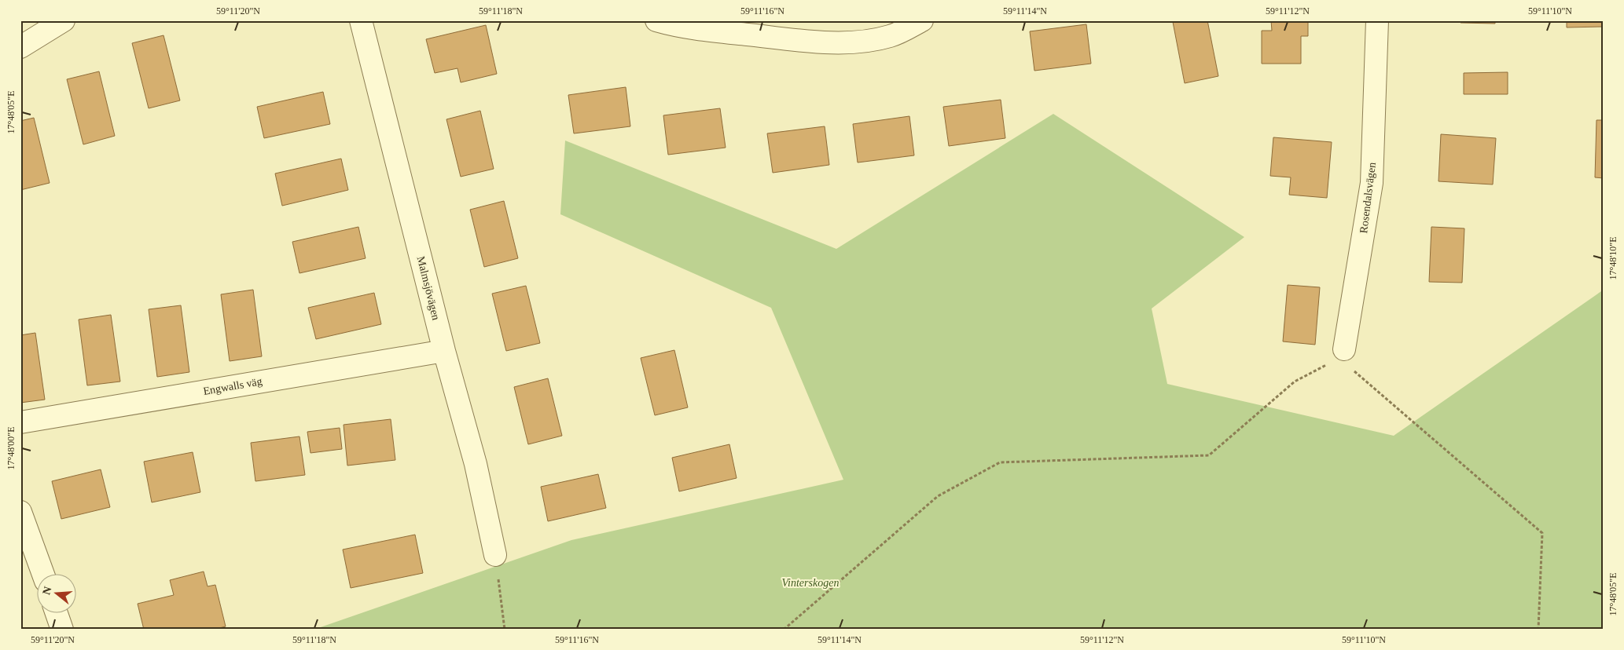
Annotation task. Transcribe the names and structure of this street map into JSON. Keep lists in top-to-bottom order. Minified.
{"streets":{"street":["Rosendalsvägen","Malmsjövägen","Engwalls väg"]},"crossings":[["Malmsjövägen","Engwalls väg"]],"parks":["Vinterskogen"],"north":"left","coordinates":["59°11'20\"N","59°11'18\"N","59°11'16\"N","59°11'14\"N","59°11'12\"N","59°11'10\"N","17°48'05\"E","17°48'10\"E","17°48'00\"E"]}
